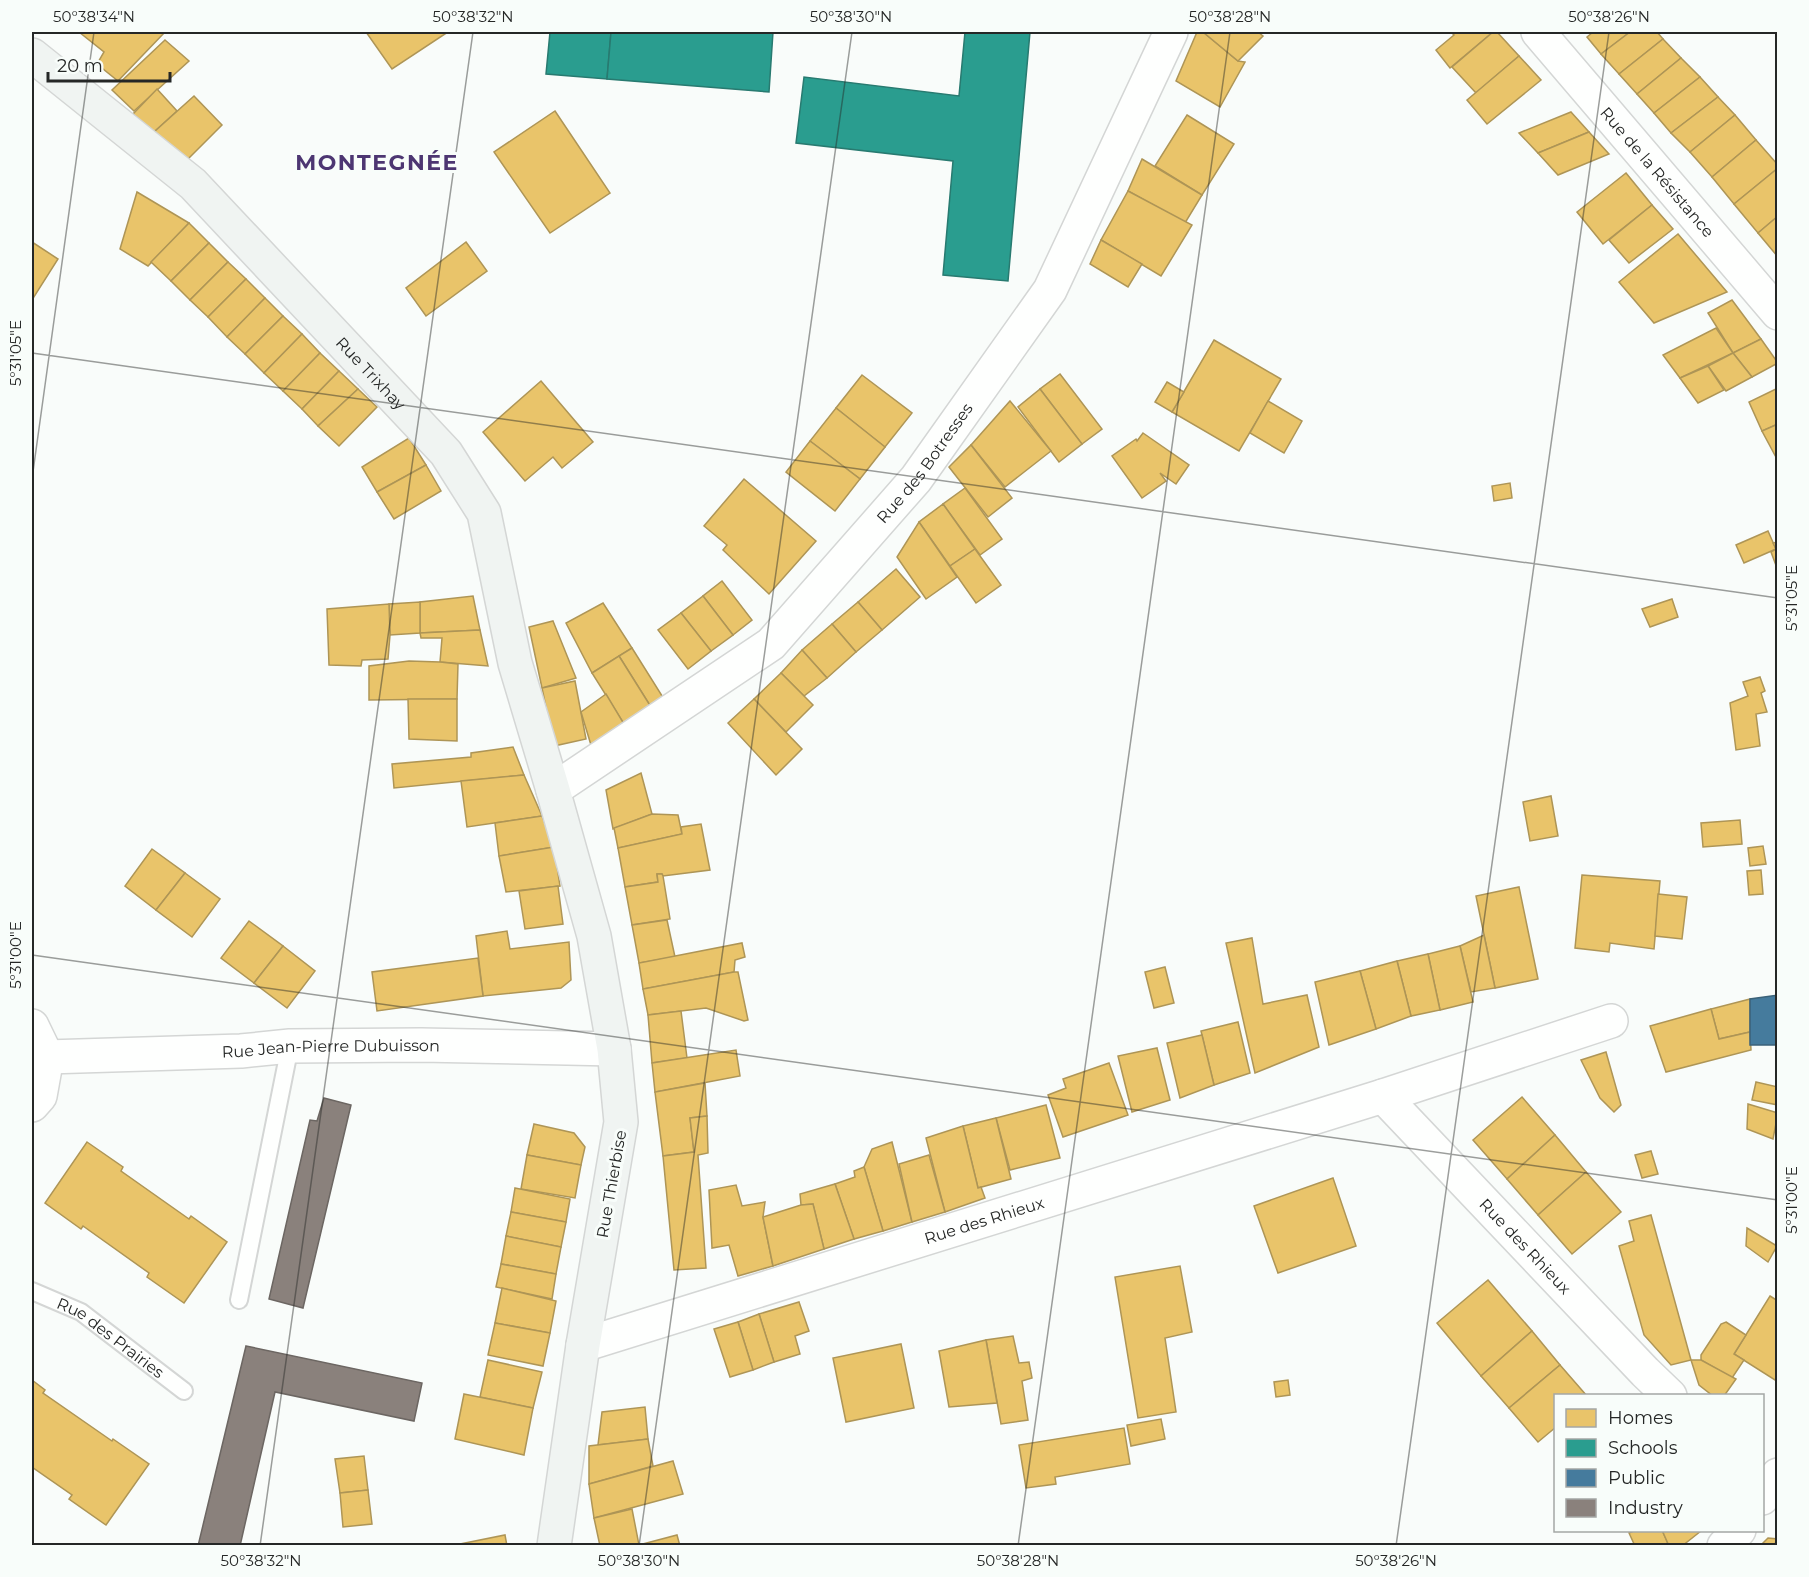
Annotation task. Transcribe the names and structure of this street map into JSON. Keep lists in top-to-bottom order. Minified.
{"streets":{"street":["Rue de la Résistance","Rue Trixhay","Rue des Botresses","Rue Jean-Pierre Dubuisson","Rue Thierbise","Rue des Rhieux"],"lane":["Rue des Prairies"]},"crossings":[["Rue Trixhay","Rue des Botresses"],["Rue Trixhay","Rue Thierbise"],["Rue des Botresses","Rue Thierbise"],["Rue Jean-Pierre Dubuisson","Rue Thierbise"],["Rue Thierbise","Rue des Rhieux"]],"districts":["MONTEGNÉE"],"legend":["Homes","Schools","Public","Industry"],"scale_bar":"20 m","coordinates":["50°38'34\"N","50°38'32\"N","50°38'30\"N","50°38'28\"N","50°38'26\"N","5°31'05\"E","5°31'00\"E"]}
